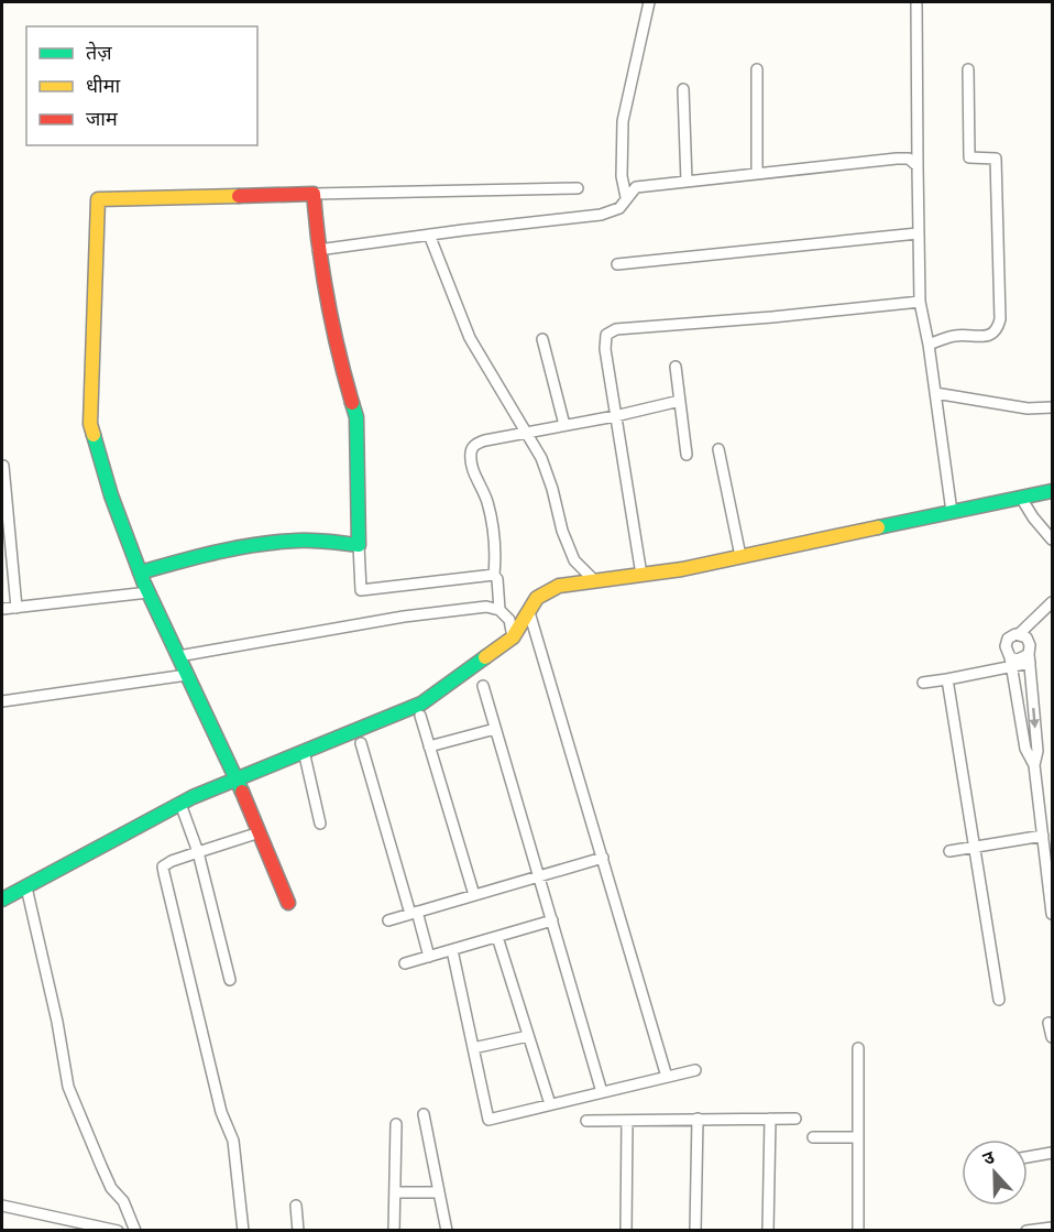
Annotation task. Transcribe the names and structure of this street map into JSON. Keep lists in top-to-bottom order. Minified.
{"legend":["तेज़","धीमा","जाम"],"north":"top"}
